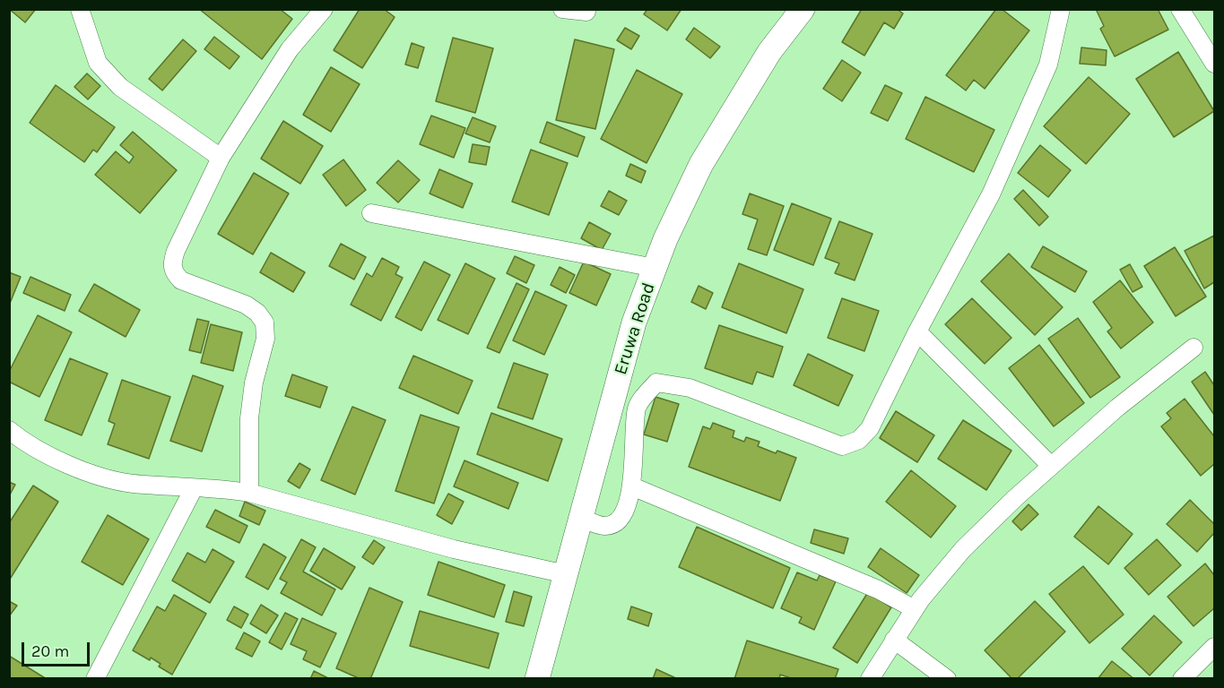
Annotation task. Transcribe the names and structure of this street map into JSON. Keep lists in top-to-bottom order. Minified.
{"streets":{"main road":["Eruwa Road"]},"scale_bar":"20 m"}
